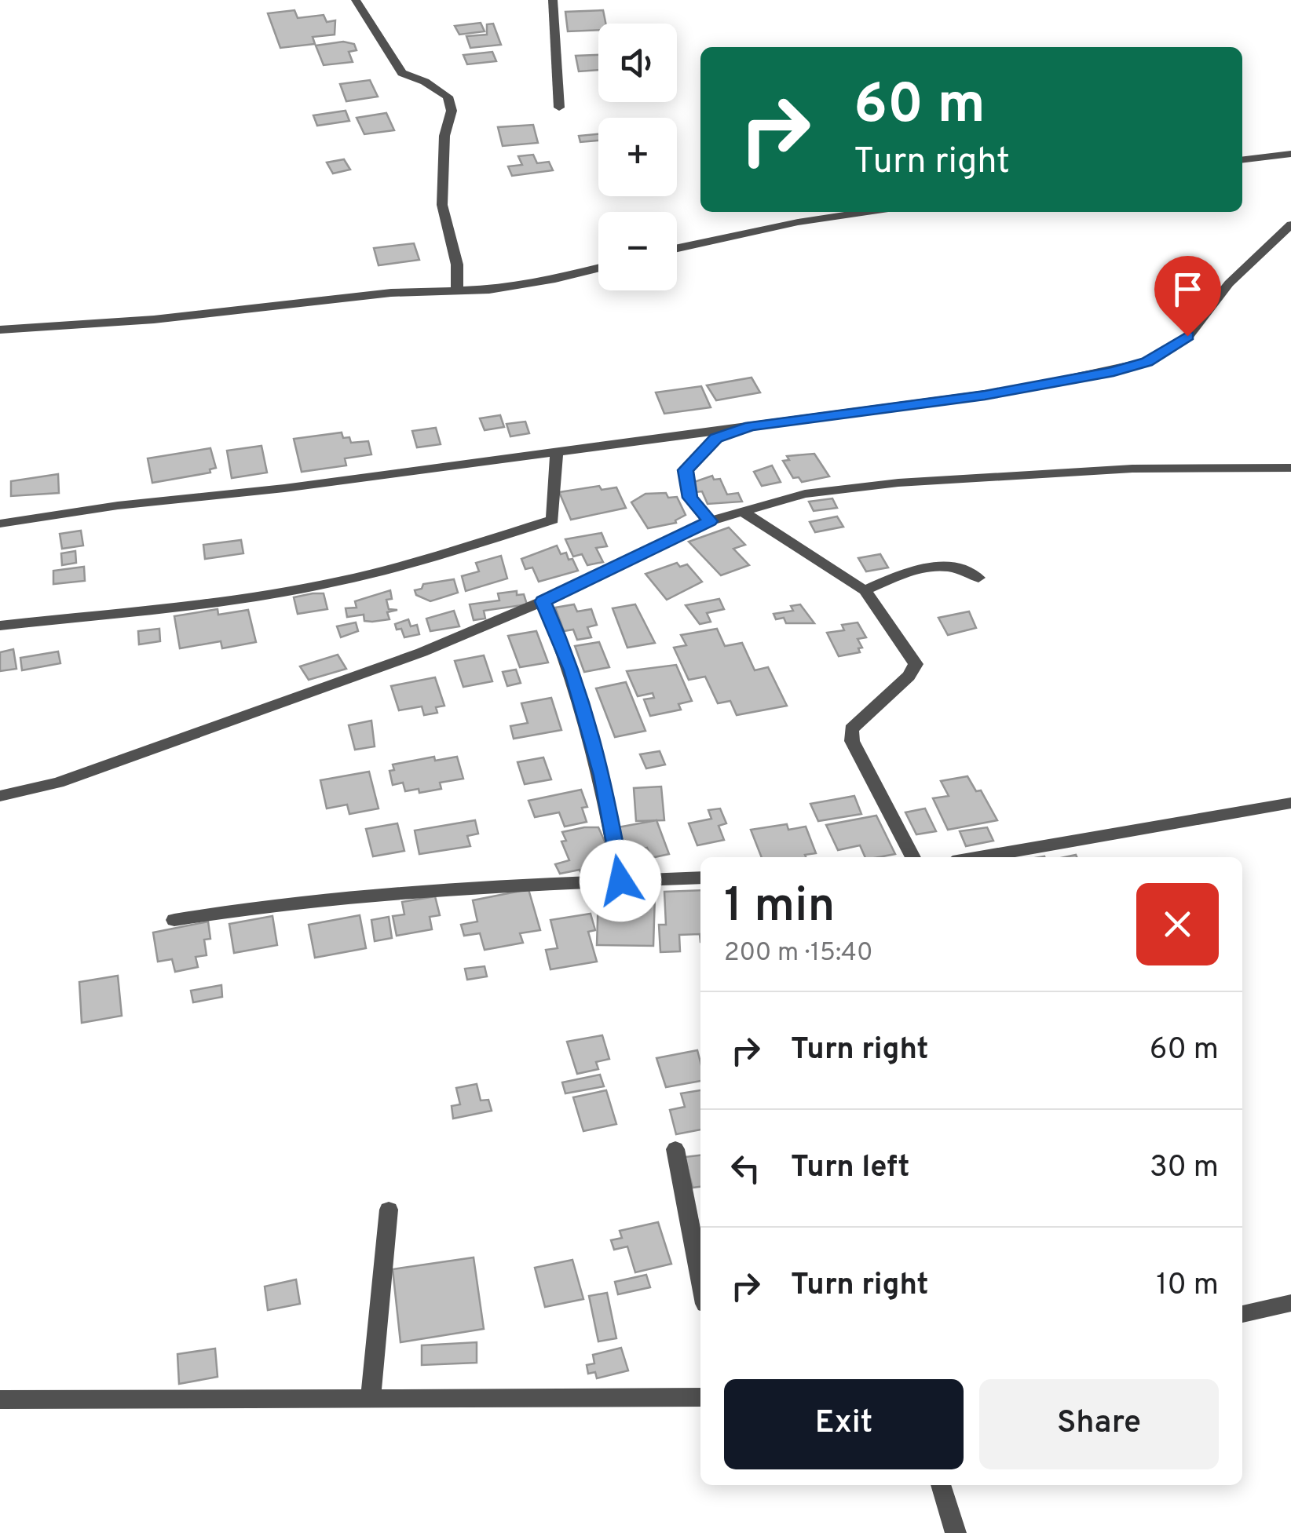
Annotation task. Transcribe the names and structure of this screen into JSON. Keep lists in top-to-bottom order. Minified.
{"page":{"map_buttons":["+","−"],"turn":["60 m","Turn right"],"heading":["1 min","200 m · 15:40"],"list":[{"name":"Turn right","value":"60 m"},{"name":"Turn left","value":"30 m"},{"name":"Turn right","value":"10 m"}],"buttons":["Exit","Share"]}}
